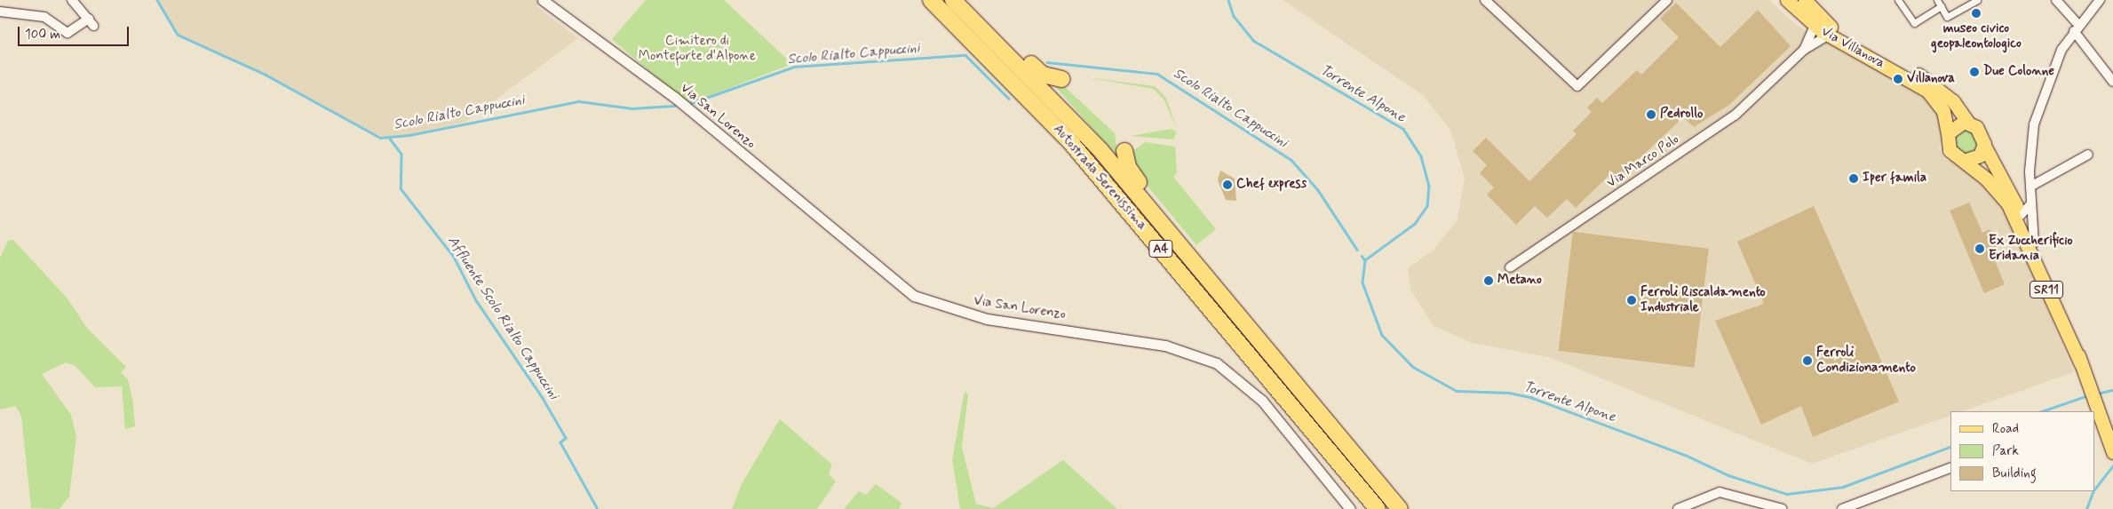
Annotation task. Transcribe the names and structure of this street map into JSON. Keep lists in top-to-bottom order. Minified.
{"streets":{"highway":["Autostrada Serenissima","A4"],"main road":["Via Villanova","SR11"],"street":["Via San Lorenzo","Via Marco Polo"]},"crossings":[["Via Villanova","Via Marco Polo"],["Via Villanova","SR11"]],"water":["Scolo Rialto Cappuccini","Torrente Alpone","Affluente Scolo Rialto Cappuccini"],"parks":["Cimitero di Monteforte d'Alpone"],"places":["museo civico geopaleontologico","Due Colonne","Villanova","Pedrollo","Iper famila","Chef express","Ex Zuccherificio Eridania","Metano","Ferroli Riscaldamento Industriale","Ferroli Condizionamento"],"legend":["Road","Park","Building"],"scale_bar":"100 m"}
